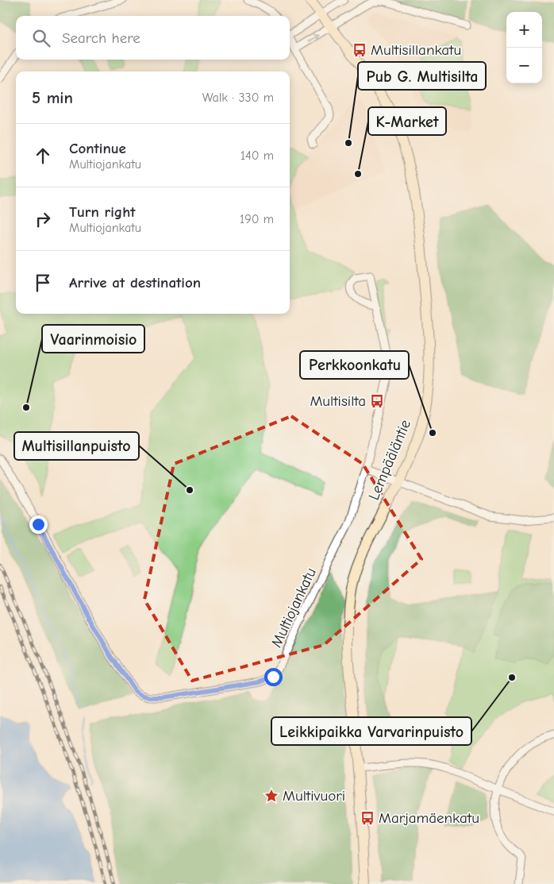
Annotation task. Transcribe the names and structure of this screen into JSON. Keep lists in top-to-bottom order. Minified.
{"streets":{"main road":["Lempääläntie"],"street":["Multiojankatu"]},"places":{"bus stop":["Multisillankatu","Multisilta","Marjamäenkatu"],"other":["Pub G. Multisilta","K-Market","Vaarinmoisio","Perkkoonkatu","Multisillanpuisto","Leikkipaikka Varvarinpuisto"],"place":["Multivuori"]},"page":{"map_buttons":["+","−"],"search":"Search here","heading":["5 min","Walk · 330 m"],"list":[["Continue","Multiojankatu","140 m"],["Turn right","Multiojankatu","190 m"],"Arrive at destination"]}}
